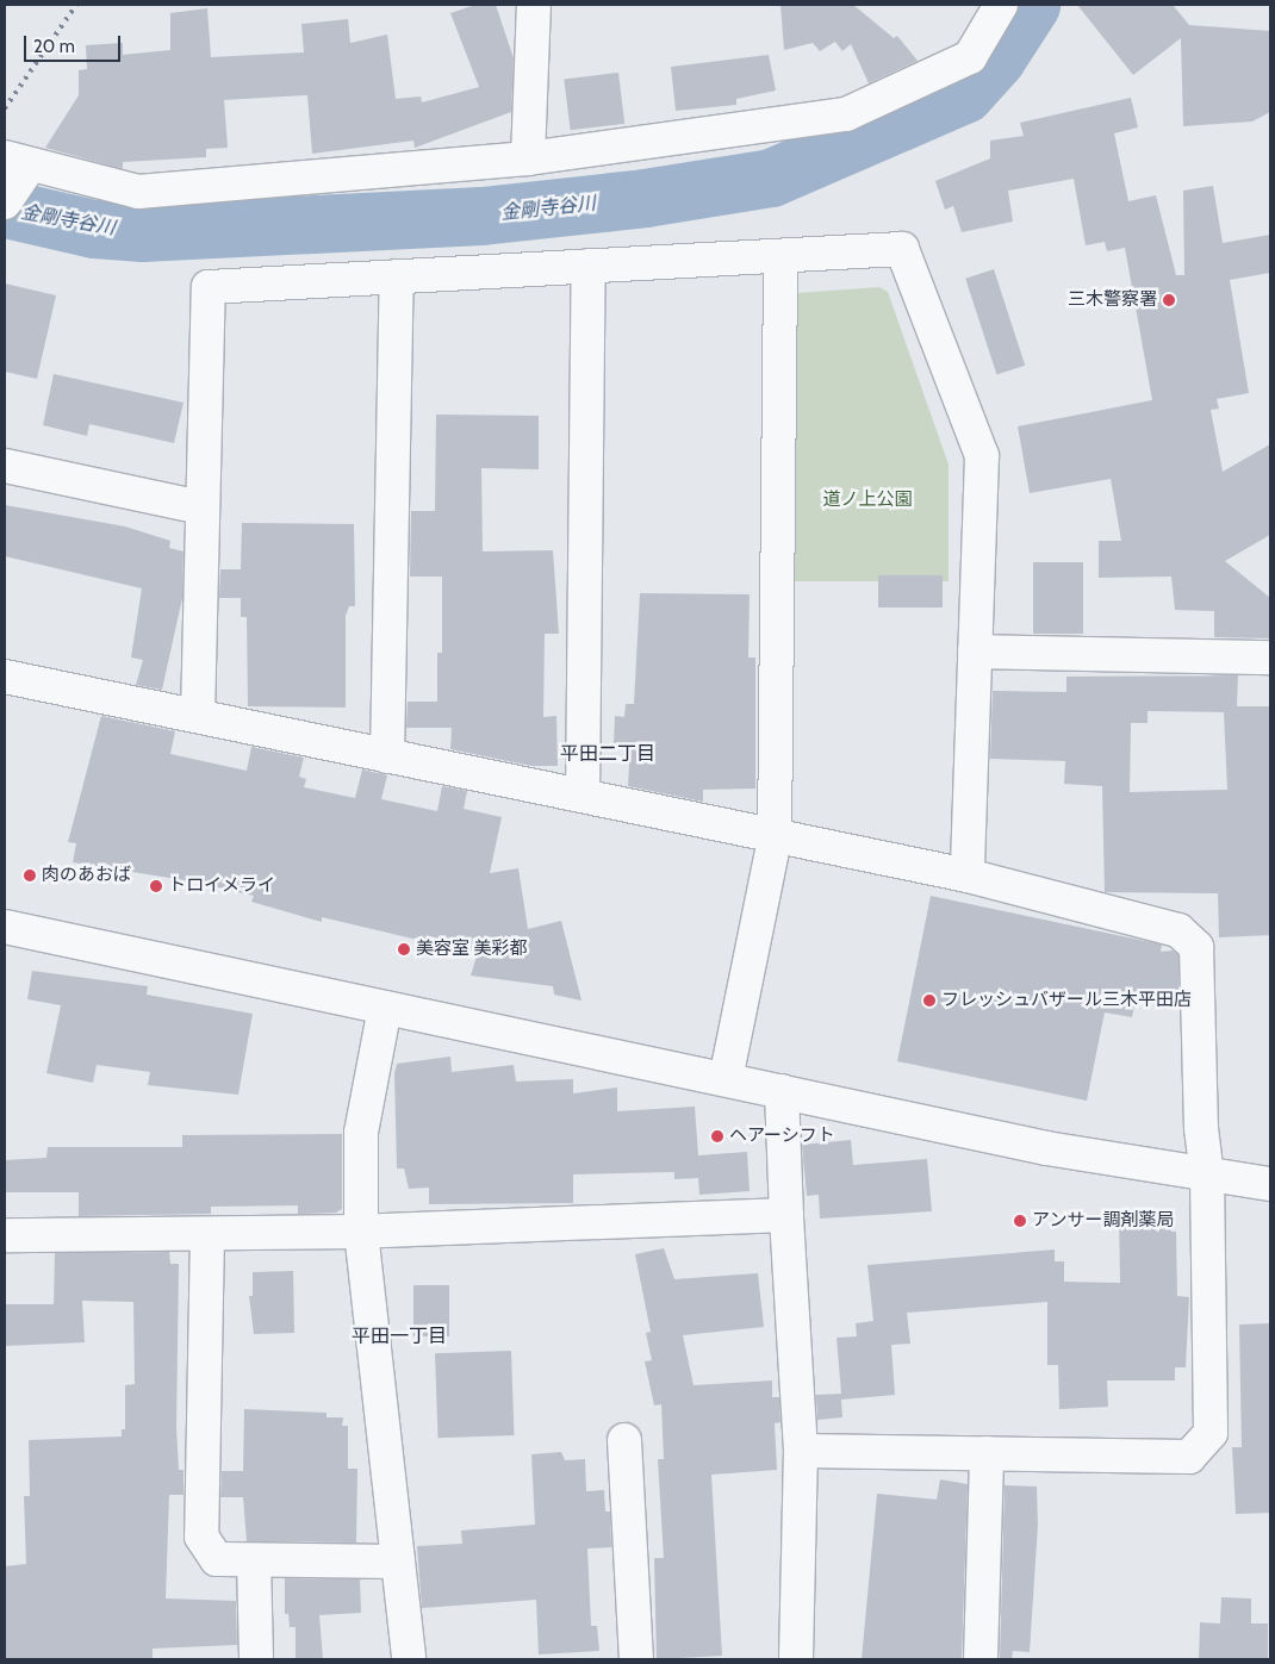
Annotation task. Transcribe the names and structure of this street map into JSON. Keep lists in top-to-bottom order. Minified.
{"districts":["平田二丁目","平田一丁目"],"water":["金剛寺谷川"],"parks":["道ノ上公園"],"places":["三木警察署","肉のあおば","トロイメライ","美容室 美彩都","フレッシュバザール三木平田店","ヘアーシフト","アンサー調剤薬局"],"scale_bar":"20 m"}
